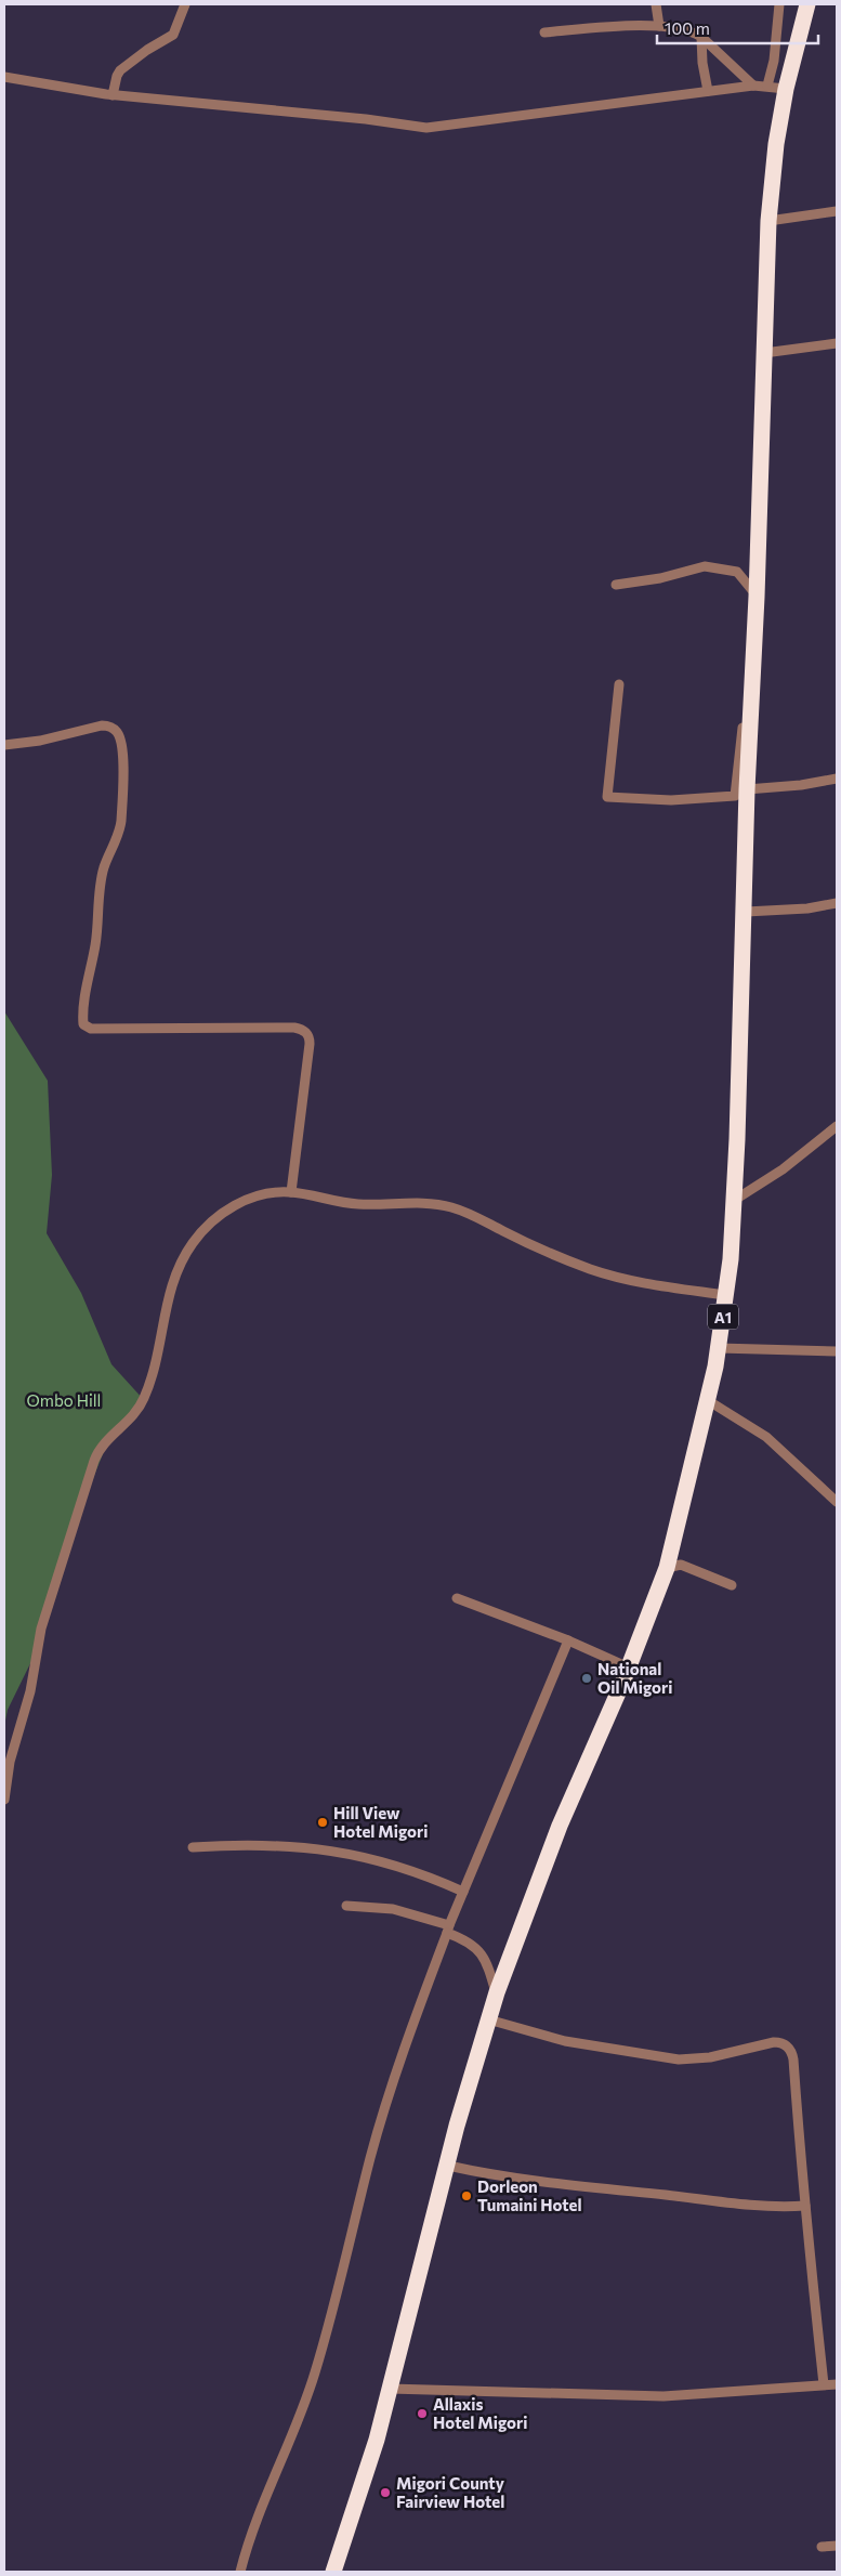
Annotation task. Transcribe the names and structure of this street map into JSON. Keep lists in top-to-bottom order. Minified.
{"streets":{"highway":["A1"]},"parks":["Ombo Hill"],"places":["National Oil Migori","Hill View Hotel Migori","Dorleon Tumaini Hotel","Allaxis Hotel Migori","Migori County Fairview Hotel"],"scale_bar":"100 m"}
